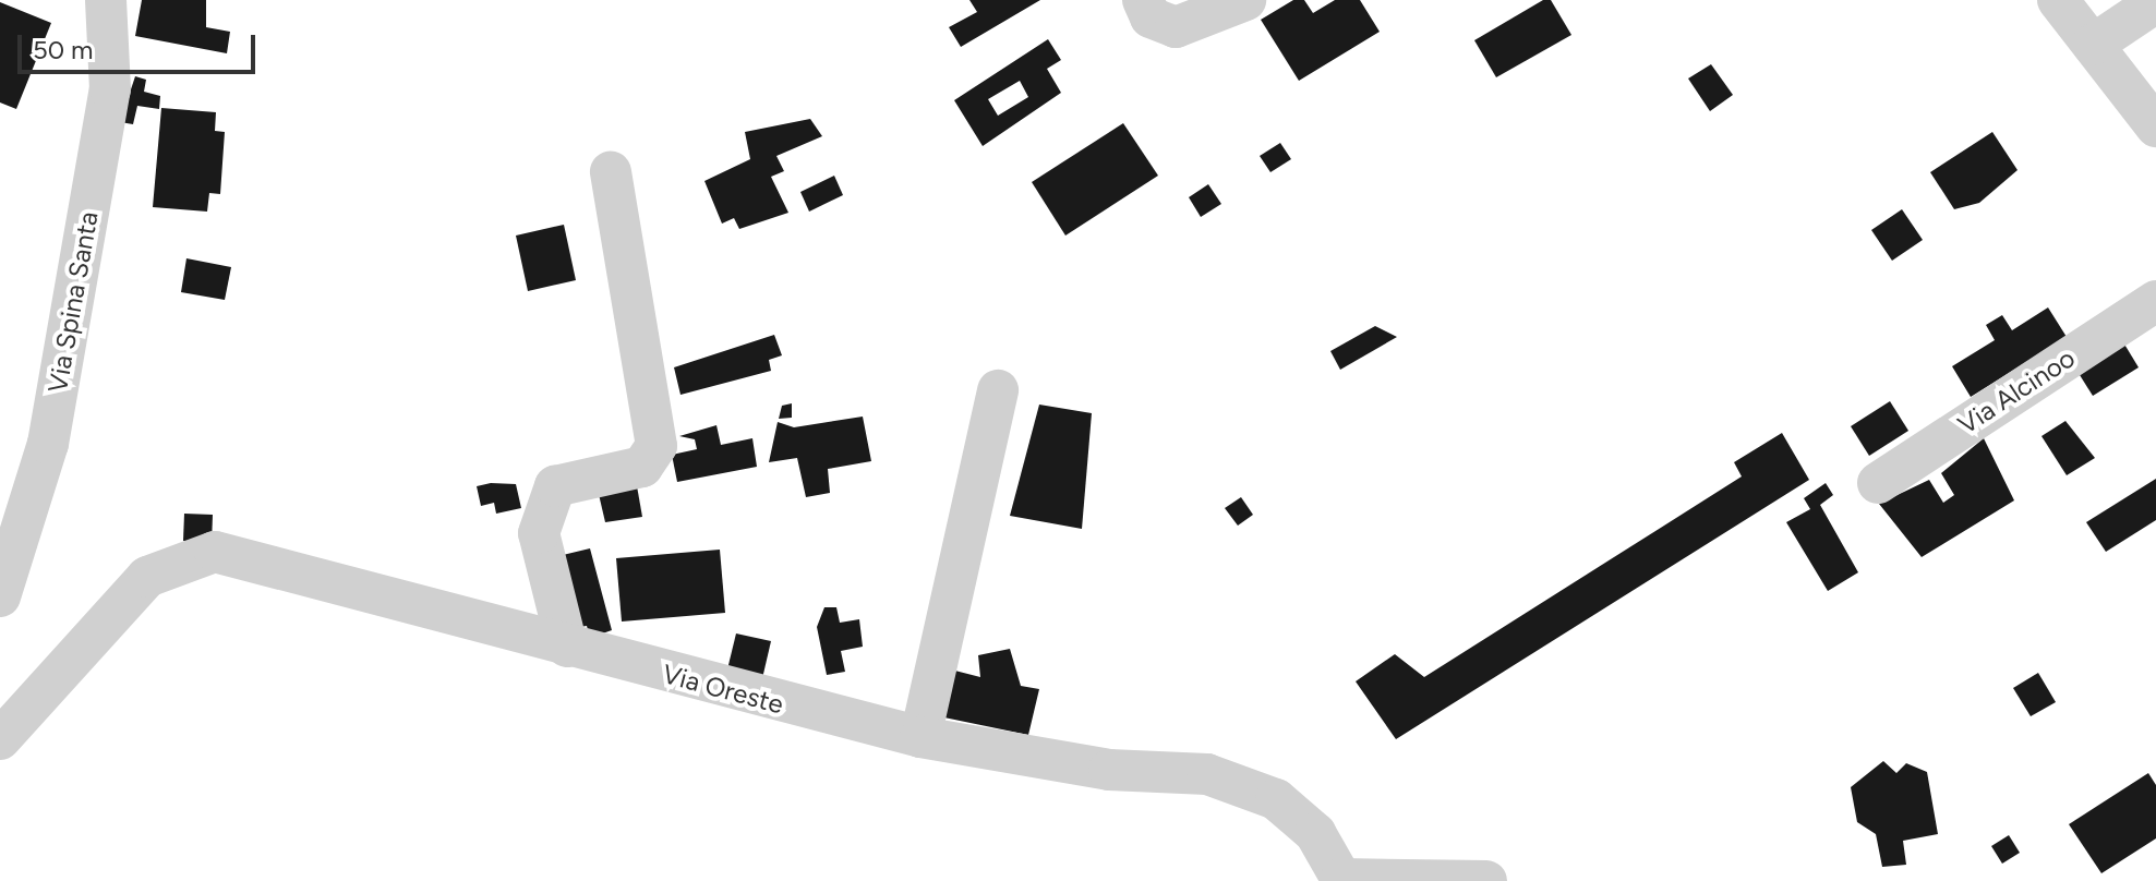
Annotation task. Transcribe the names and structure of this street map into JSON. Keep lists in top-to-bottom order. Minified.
{"streets":{"street":["Via Spina Santa","Via Alcinoo","Via Oreste"]},"scale_bar":"50 m"}
